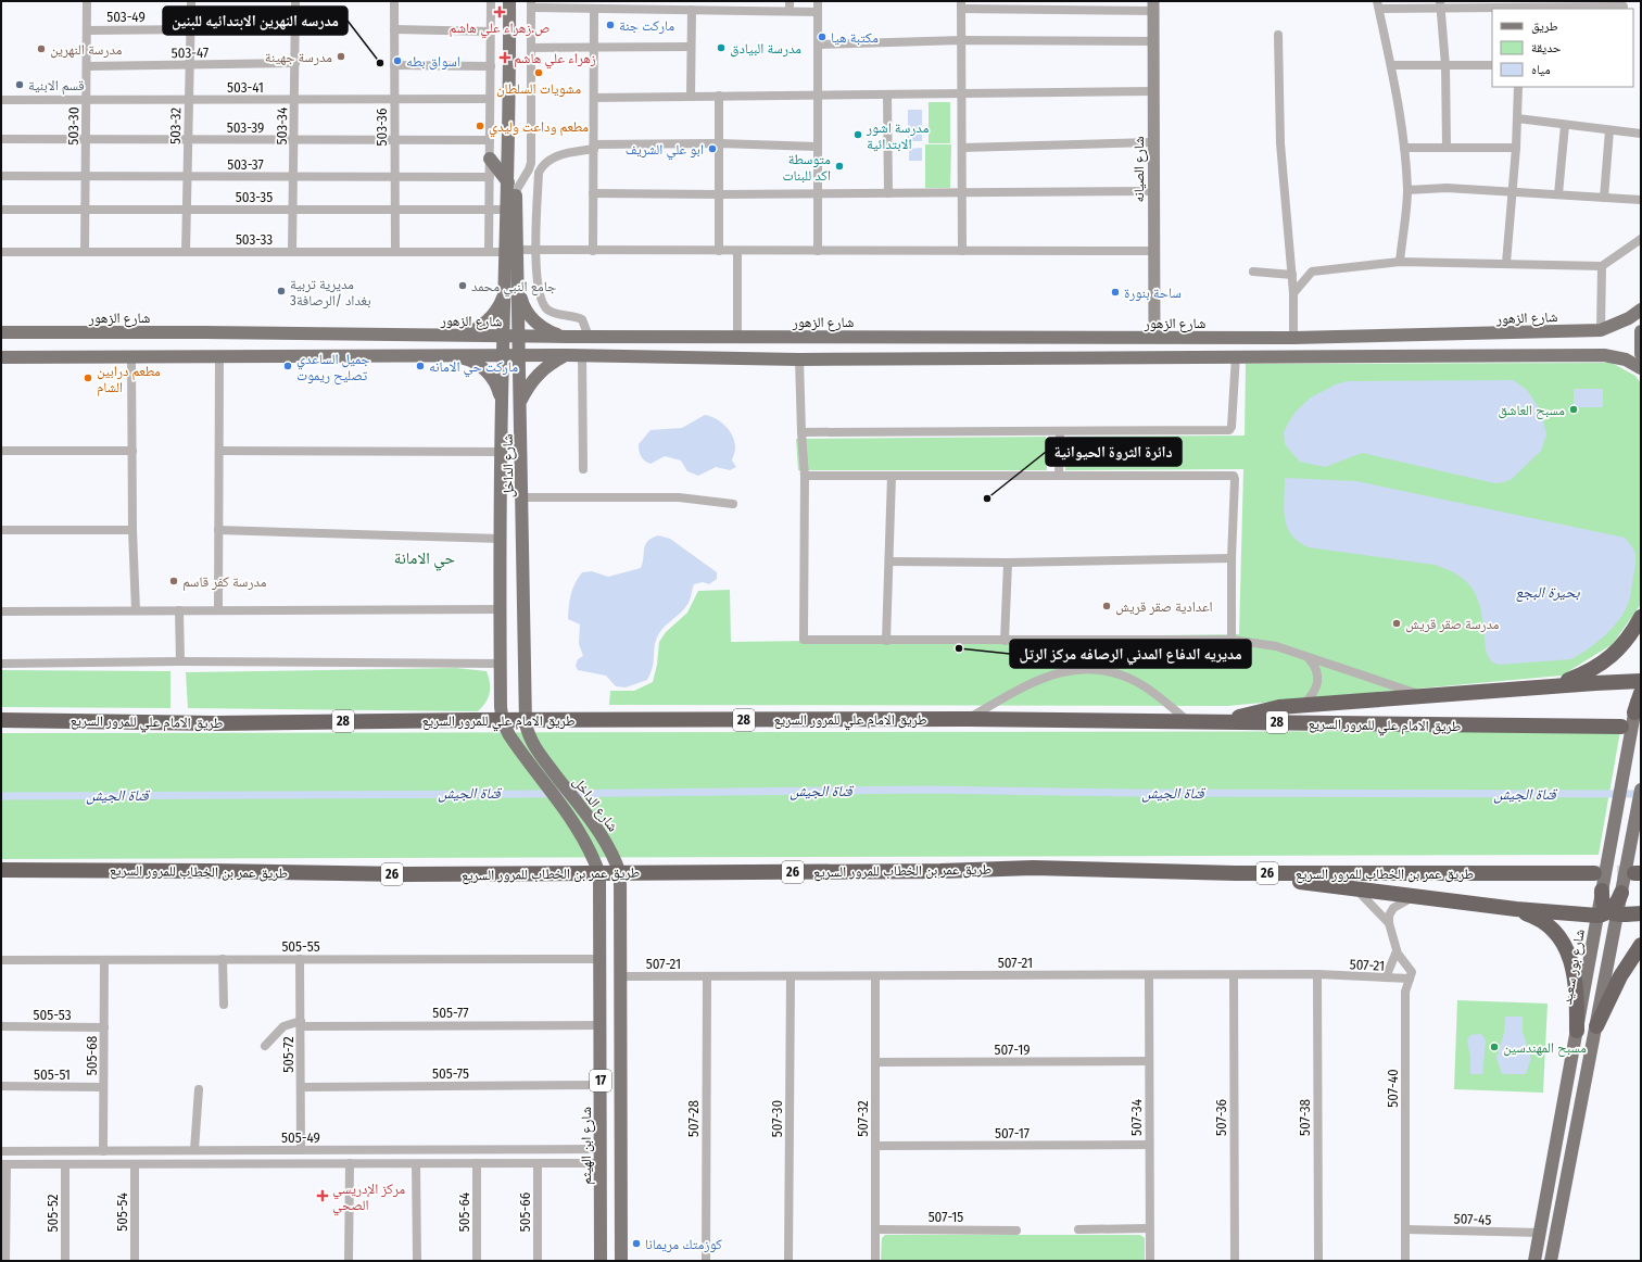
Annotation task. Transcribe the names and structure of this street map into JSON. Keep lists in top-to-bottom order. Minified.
{"streets":{"highway":["طريق الامام علي للمرور السريع","28","طريق عمر بن الخطاب للمرور السريع","26"],"main road":["شارع الزهور","شارع الداخل","شارع بور سعيد","17","شارع ابن الهيثم"],"street":["503-49","503-47","503-41","503-30","503-32","503-34","503-39","503-36","503-37","شارع الصيانه","503-35","503-33","505-55","507-21","505-77","505-53","507-19","505-72","505-68","505-75","505-51","507-40","507-34","507-36","507-38","507-28","507-30","507-32","507-17","505-49","505-54","505-64","505-66","505-52","507-15","507-45"]},"crossings":[["503-49","503-30"],["503-49","503-32"],["503-49","503-34"],["503-47","503-30"],["503-47","503-32"],["503-47","503-34"],["503-41","503-30"],["503-41","503-32"],["503-41","503-34"],["503-41","503-36"],["503-30","503-39"],["503-30","503-37"],["503-30","503-35"],["503-30","503-33"],["503-32","503-39"],["503-32","503-37"],["503-32","503-35"],["503-32","503-33"],["503-34","503-39"],["503-34","503-37"],["503-34","503-35"],["503-34","503-33"],["503-39","503-36"],["503-36","503-37"],["503-36","503-35"],["503-36","503-33"],["شارع الصيانه","503-33"],["شارع الصيانه","شارع الزهور"],["503-35","شارع الداخل"],["503-33","شارع الداخل"],["شارع الزهور","شارع الداخل"],["شارع الداخل","507-21"],["شارع الداخل","17"],["شارع الداخل","شارع ابن الهيثم"],["505-55","505-72"],["505-55","505-68"],["505-55","شارع ابن الهيثم"],["507-21","17"],["507-21","507-40"],["507-21","507-34"],["507-21","507-36"],["507-21","507-38"],["507-21","507-28"],["507-21","507-30"],["507-21","507-32"],["شارع بور سعيد","507-45"],["505-77","505-72"],["505-77","شارع ابن الهيثم"],["505-53","505-68"],["507-19","507-34"],["507-19","507-32"],["505-72","505-75"],["505-72","505-49"],["505-68","505-51"],["505-68","505-49"],["505-75","شارع ابن الهيثم"],["507-40","507-45"],["507-34","507-17"],["507-32","507-17"],["507-32","507-15"],["505-49","شارع ابن الهيثم"],["505-49","505-54"],["505-49","505-64"],["505-49","505-66"],["505-49","505-52"]],"districts":["حي الامانة"],"water":["بحيرة البجع","قناة الجيش"],"places":{"health":["ص.زهراء علي هاشم","زهراء علي هاشم","مركز الإدريسي الصحي"],"other":["ماركت جنة","مكتبة هيا","مدرسة البيادق","مدرسة النهرين","مدرسة جهينة","اسواق بطه","مدرسه النهرين الابتدائيه للبنين","مشويات السلطان","قسم الابنية","مطعم وداعت وليدي","مدرسة اشور الابتدائية","ابو علي الشريف","متوسطة اكد للبنات","جامع النبي محمد","مديرية تربية بغداد /الرصافة3","ساحة بنورة","جميل الساعدي تصليح ريموت","ماركت حي الامانه","مطعم درابين الشام","مسبح العاشق","دائرة الثروة الحيوانية","مدرسة كفر قاسم","اعدادية صقر قريش","مدرسة صقر قريش","مديريه الدفاع المدني الرصافه مركز الرتل","مسبح المهندسين","كوزمتك مريمانا"]},"legend":["طريق","حديقة","مياه"]}
